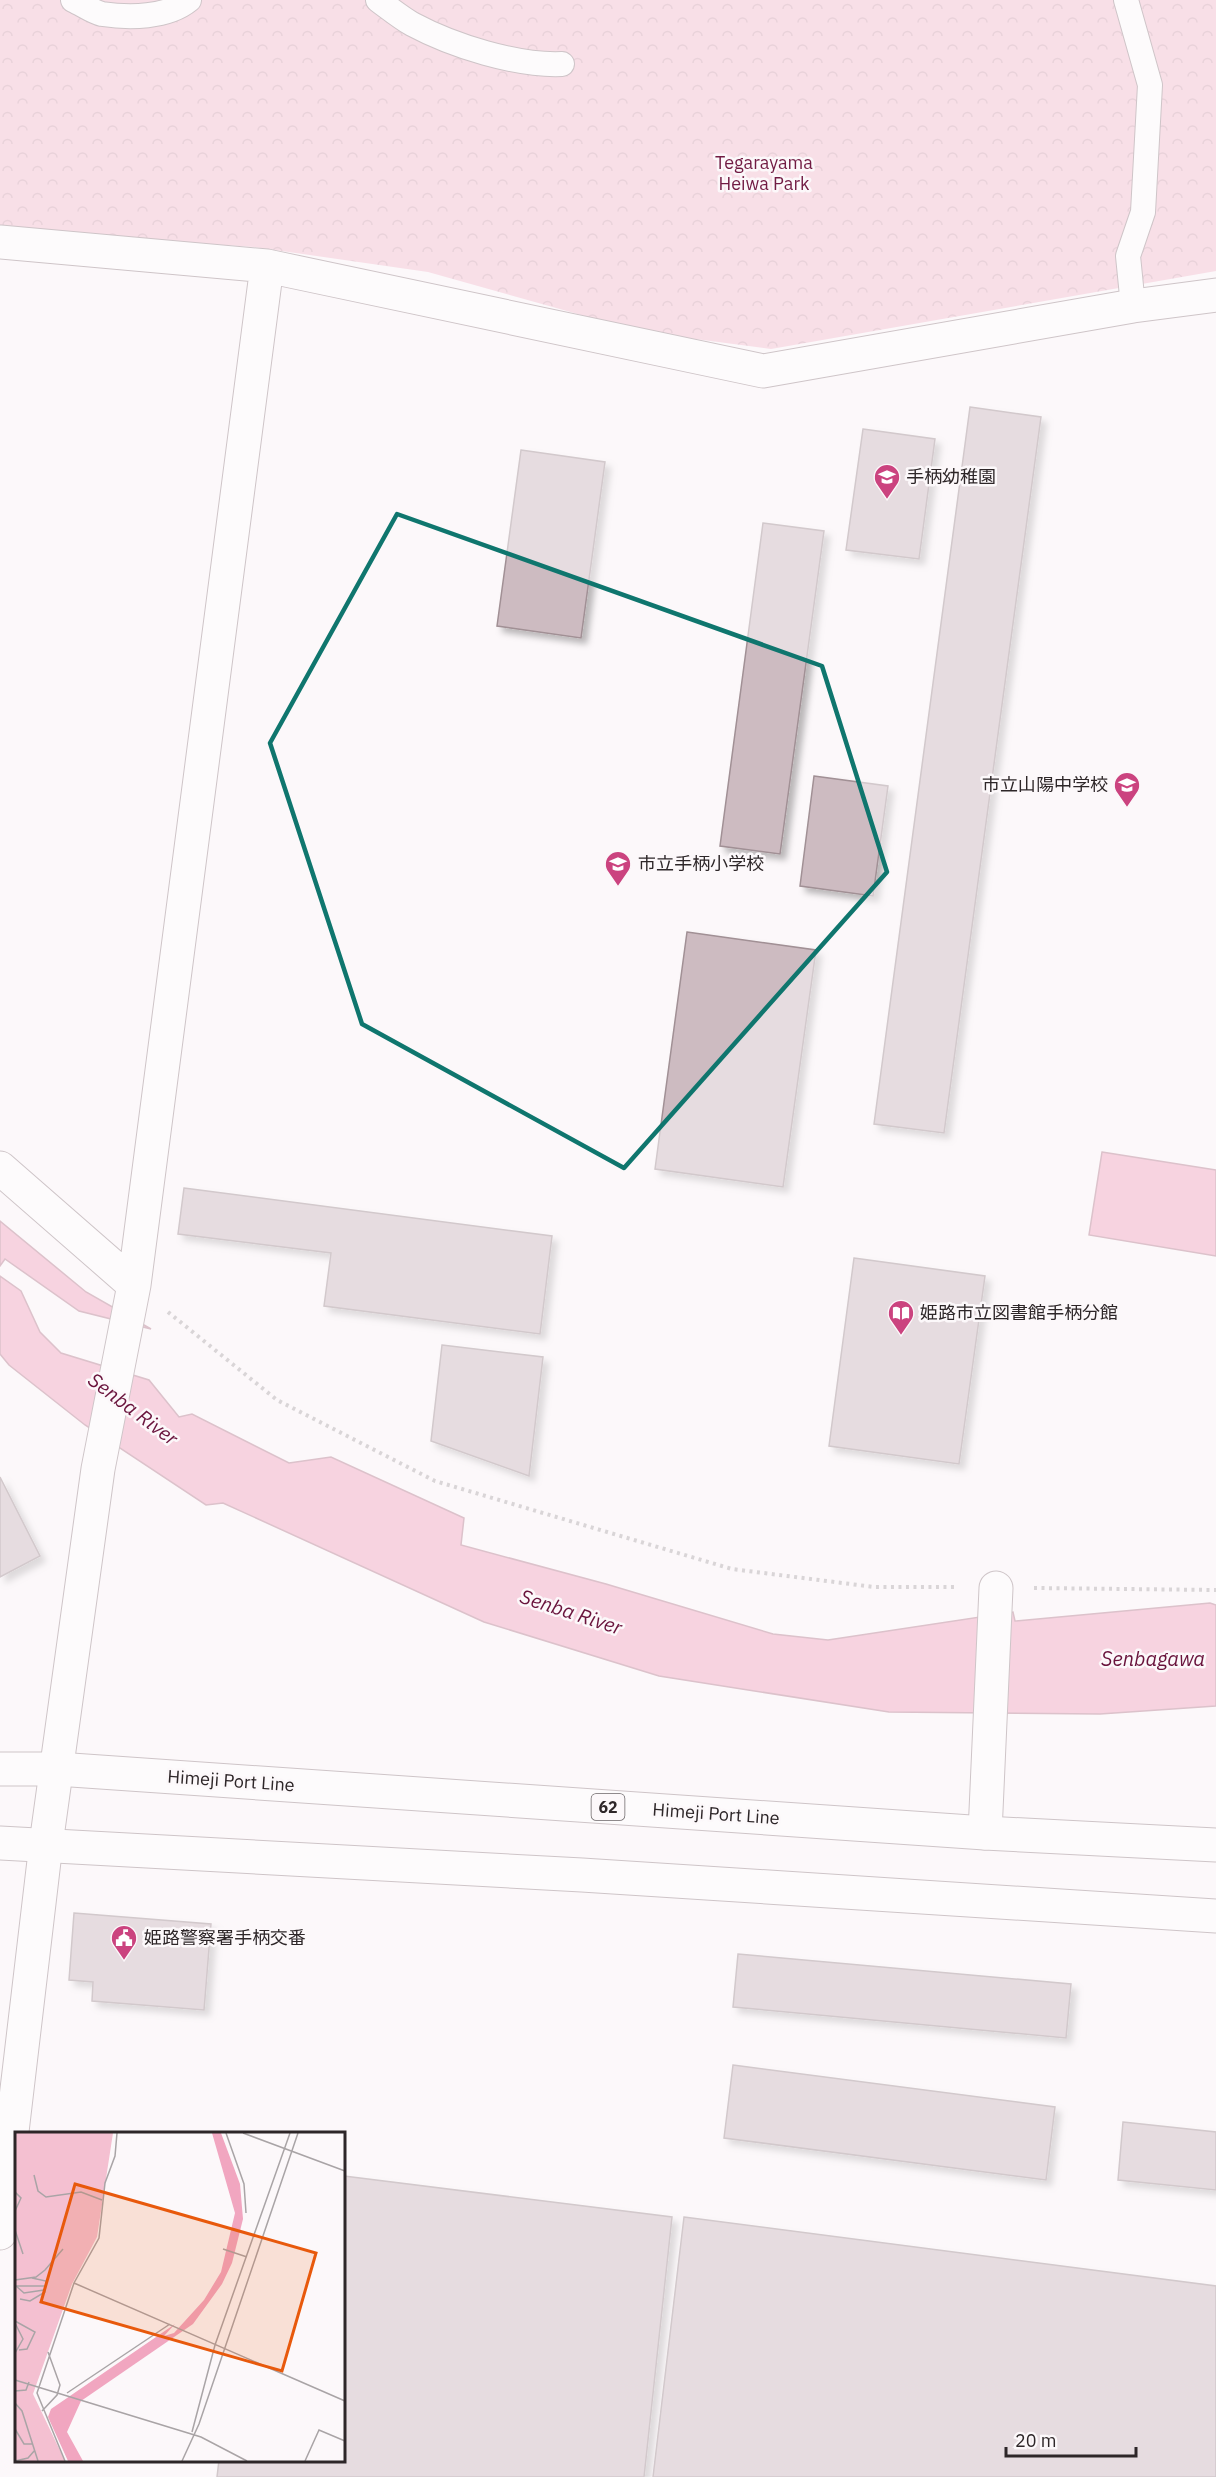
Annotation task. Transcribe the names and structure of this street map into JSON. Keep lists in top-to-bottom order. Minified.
{"streets":{"street":["Himeji Port Line","62"]},"water":["Senba River","Senbagawa"],"parks":["Tegarayama Heiwa Park"],"places":{"school or university":["手柄幼稚園","市立山陽中学校","市立手柄小学校"],"library":["姫路市立図書館手柄分館"],"public building":["姫路警察署手柄交番"]},"scale_bar":"20 m"}
